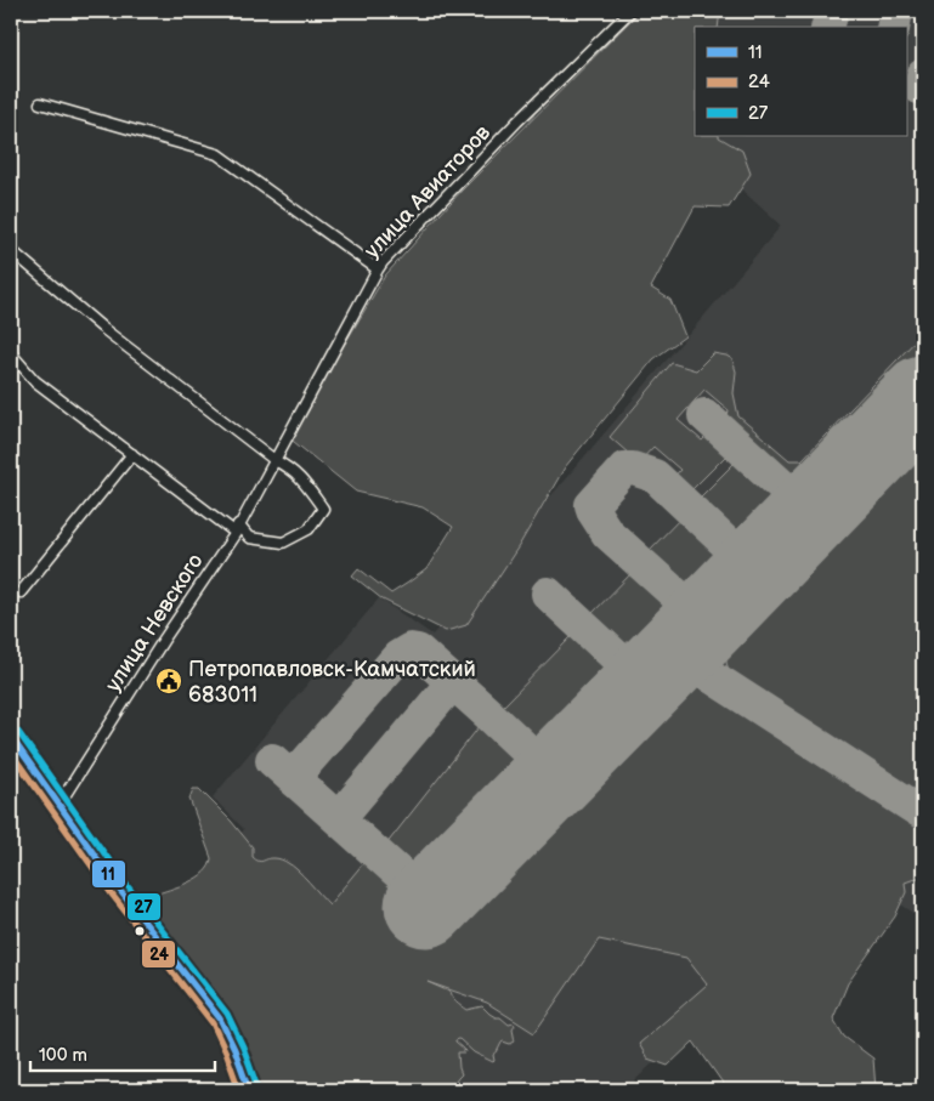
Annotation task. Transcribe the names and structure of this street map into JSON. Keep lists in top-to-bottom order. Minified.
{"streets":{"street":["улица Авиаторов","улица Невского"]},"crossings":[["улица Авиаторов","улица Невского"]],"places":{"public building":["Петропавловск-Камчатский 683011"]},"lines":["transit line 27","transit line 11","transit line 24"],"legend":["11","24","27"],"scale_bar":"100 m"}
